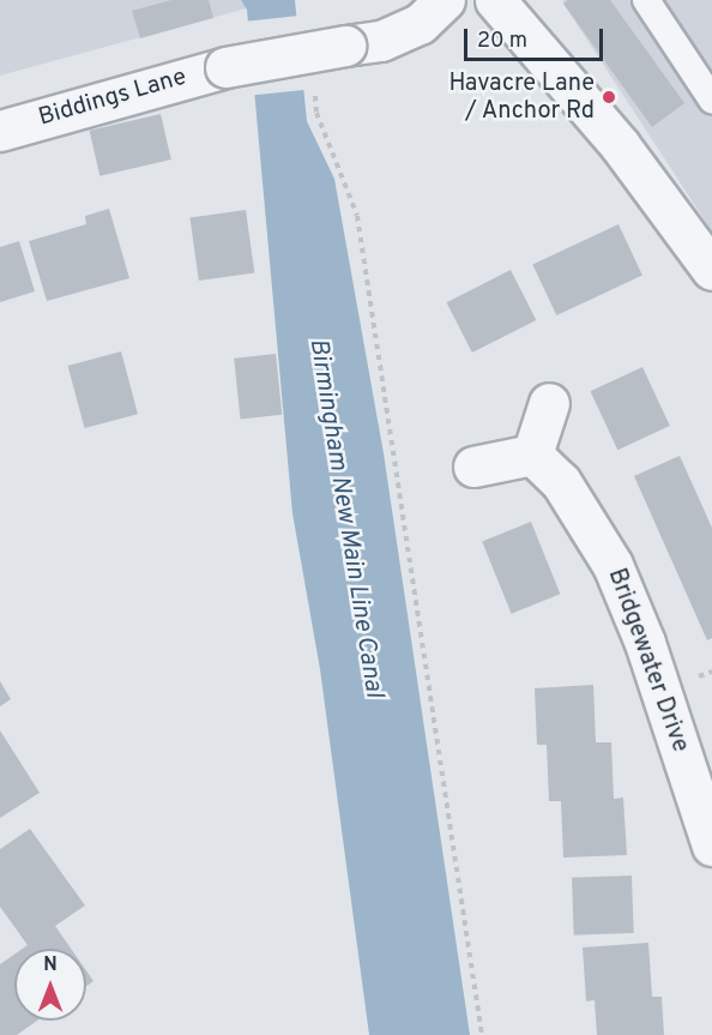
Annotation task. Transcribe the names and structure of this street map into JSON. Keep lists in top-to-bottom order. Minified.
{"streets":{"street":["Biddings Lane","Bridgewater Drive"]},"water":["Birmingham New Main Line Canal"],"places":["Havacre Lane / Anchor Rd"],"scale_bar":"20 m","north":"top"}
